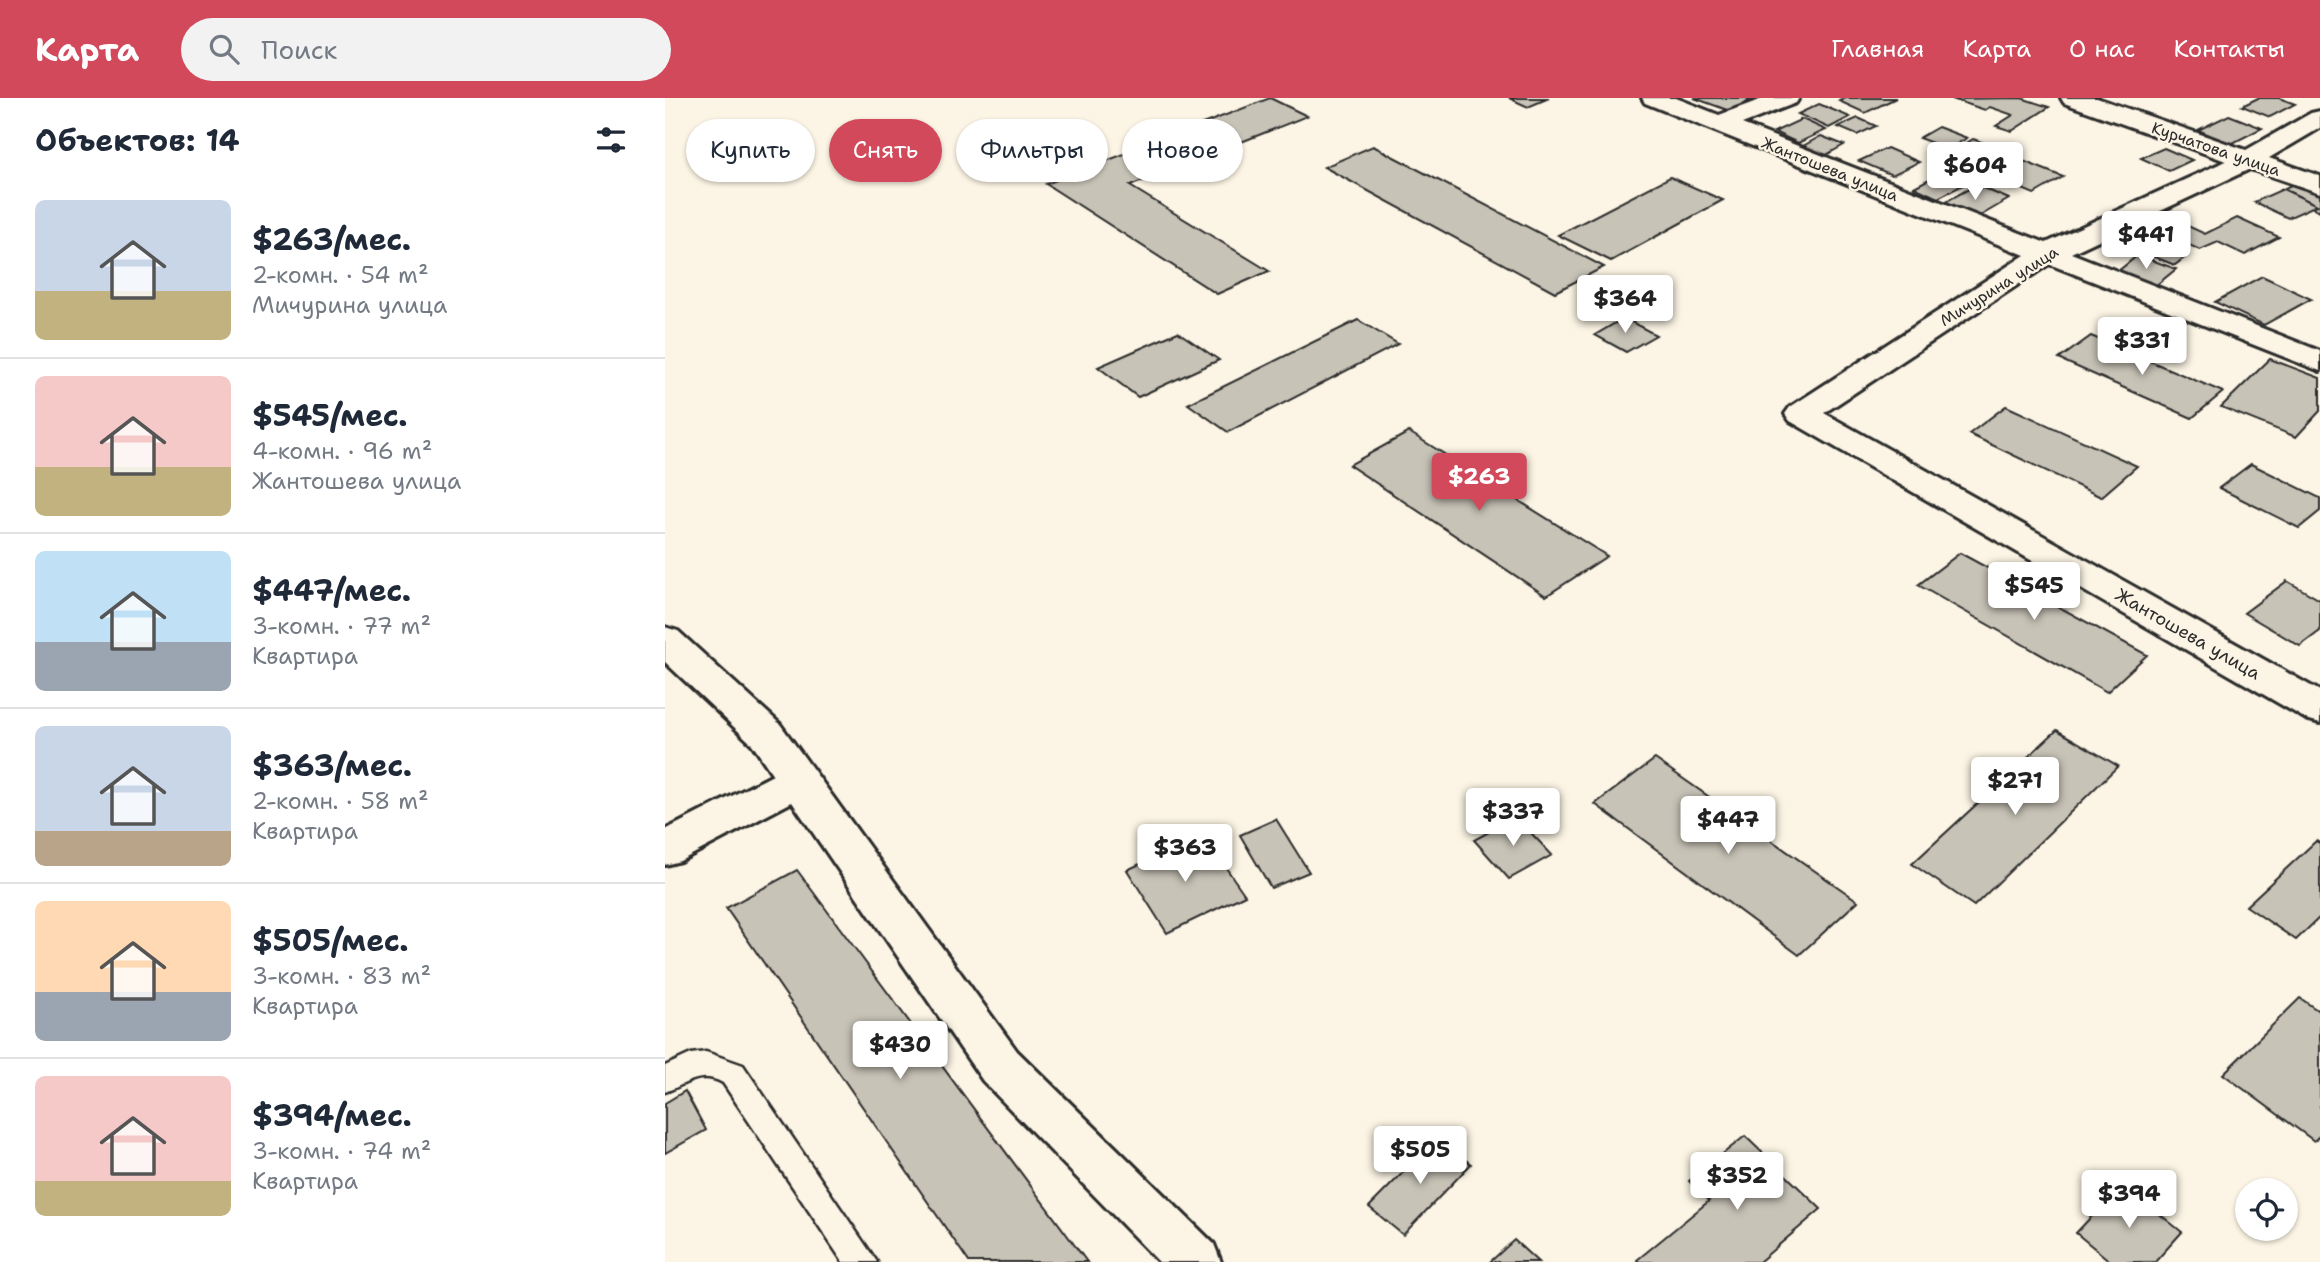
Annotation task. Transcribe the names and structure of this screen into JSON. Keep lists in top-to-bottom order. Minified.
{"streets":{"street":["Курчатова улица","Жантошева улица","Мичурина улица"]},"crossings":[["Курчатова улица","Мичурина улица"],["Жантошева улица","Мичурина улица"]],"page":{"header":"Карта","search":"Поиск","nav":["Главная","Карта","О нас","Контакты"],"heading":"Объектов: 14","chip":["Купить","Снять","Фильтры","Новое"],"price":["$604","$441","$364","$331","$263","$545","$271","$337","$447","$363","$430","$505","$352","$394"],"list":[{"name":"$263/мес.","note":"2-комн. · 54 m² · Мичурина улица"},{"name":"$545/мес.","note":"4-комн. · 96 m² · Жантошева улица"},{"name":"$447/мес.","note":"3-комн. · 77 m² · Квартира"},{"name":"$363/мес.","note":"2-комн. · 58 m² · Квартира"},{"name":"$505/мес.","note":"3-комн. · 83 m² · Квартира"},{"name":"$394/мес.","note":"3-комн. · 74 m² · Квартира"}]}}
